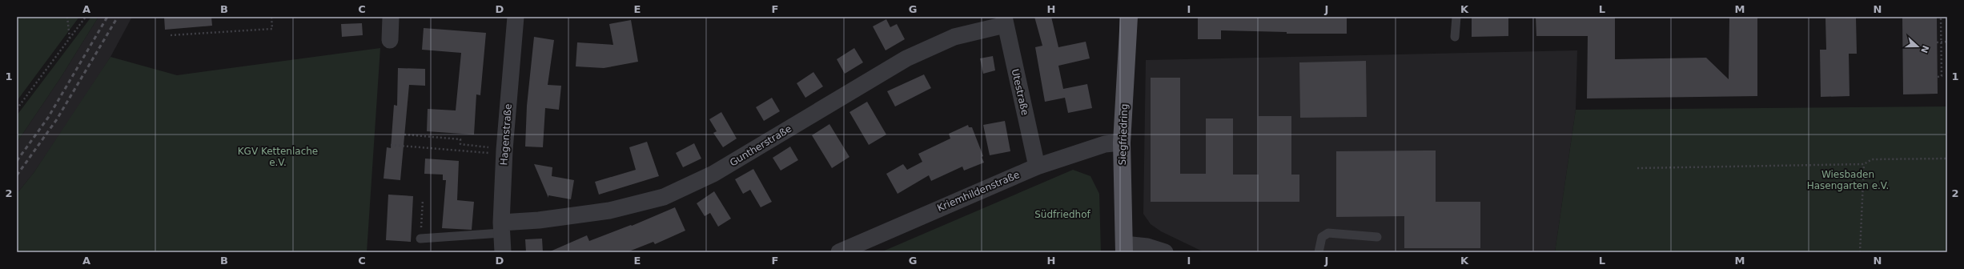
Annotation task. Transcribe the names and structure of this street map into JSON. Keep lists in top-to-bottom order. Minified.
{"streets":{"main road":["Siegfriedring"],"street":["Utestraße","Hagenstraße","Guntherstraße","Kriemhildenstraße"]},"crossings":[["Utestraße","Guntherstraße"],["Utestraße","Kriemhildenstraße"],["Hagenstraße","Guntherstraße"],["Siegfriedring","Kriemhildenstraße"]],"parks":["KGV Kettenlache e.V.","Wiesbaden Hasengarten e.V.","Südfriedhof"],"north":"right","grid":{"columns":["A","B","C","D","E","F","G","H","I","J","K","L","M","N"],"rows":["1","2"]}}
